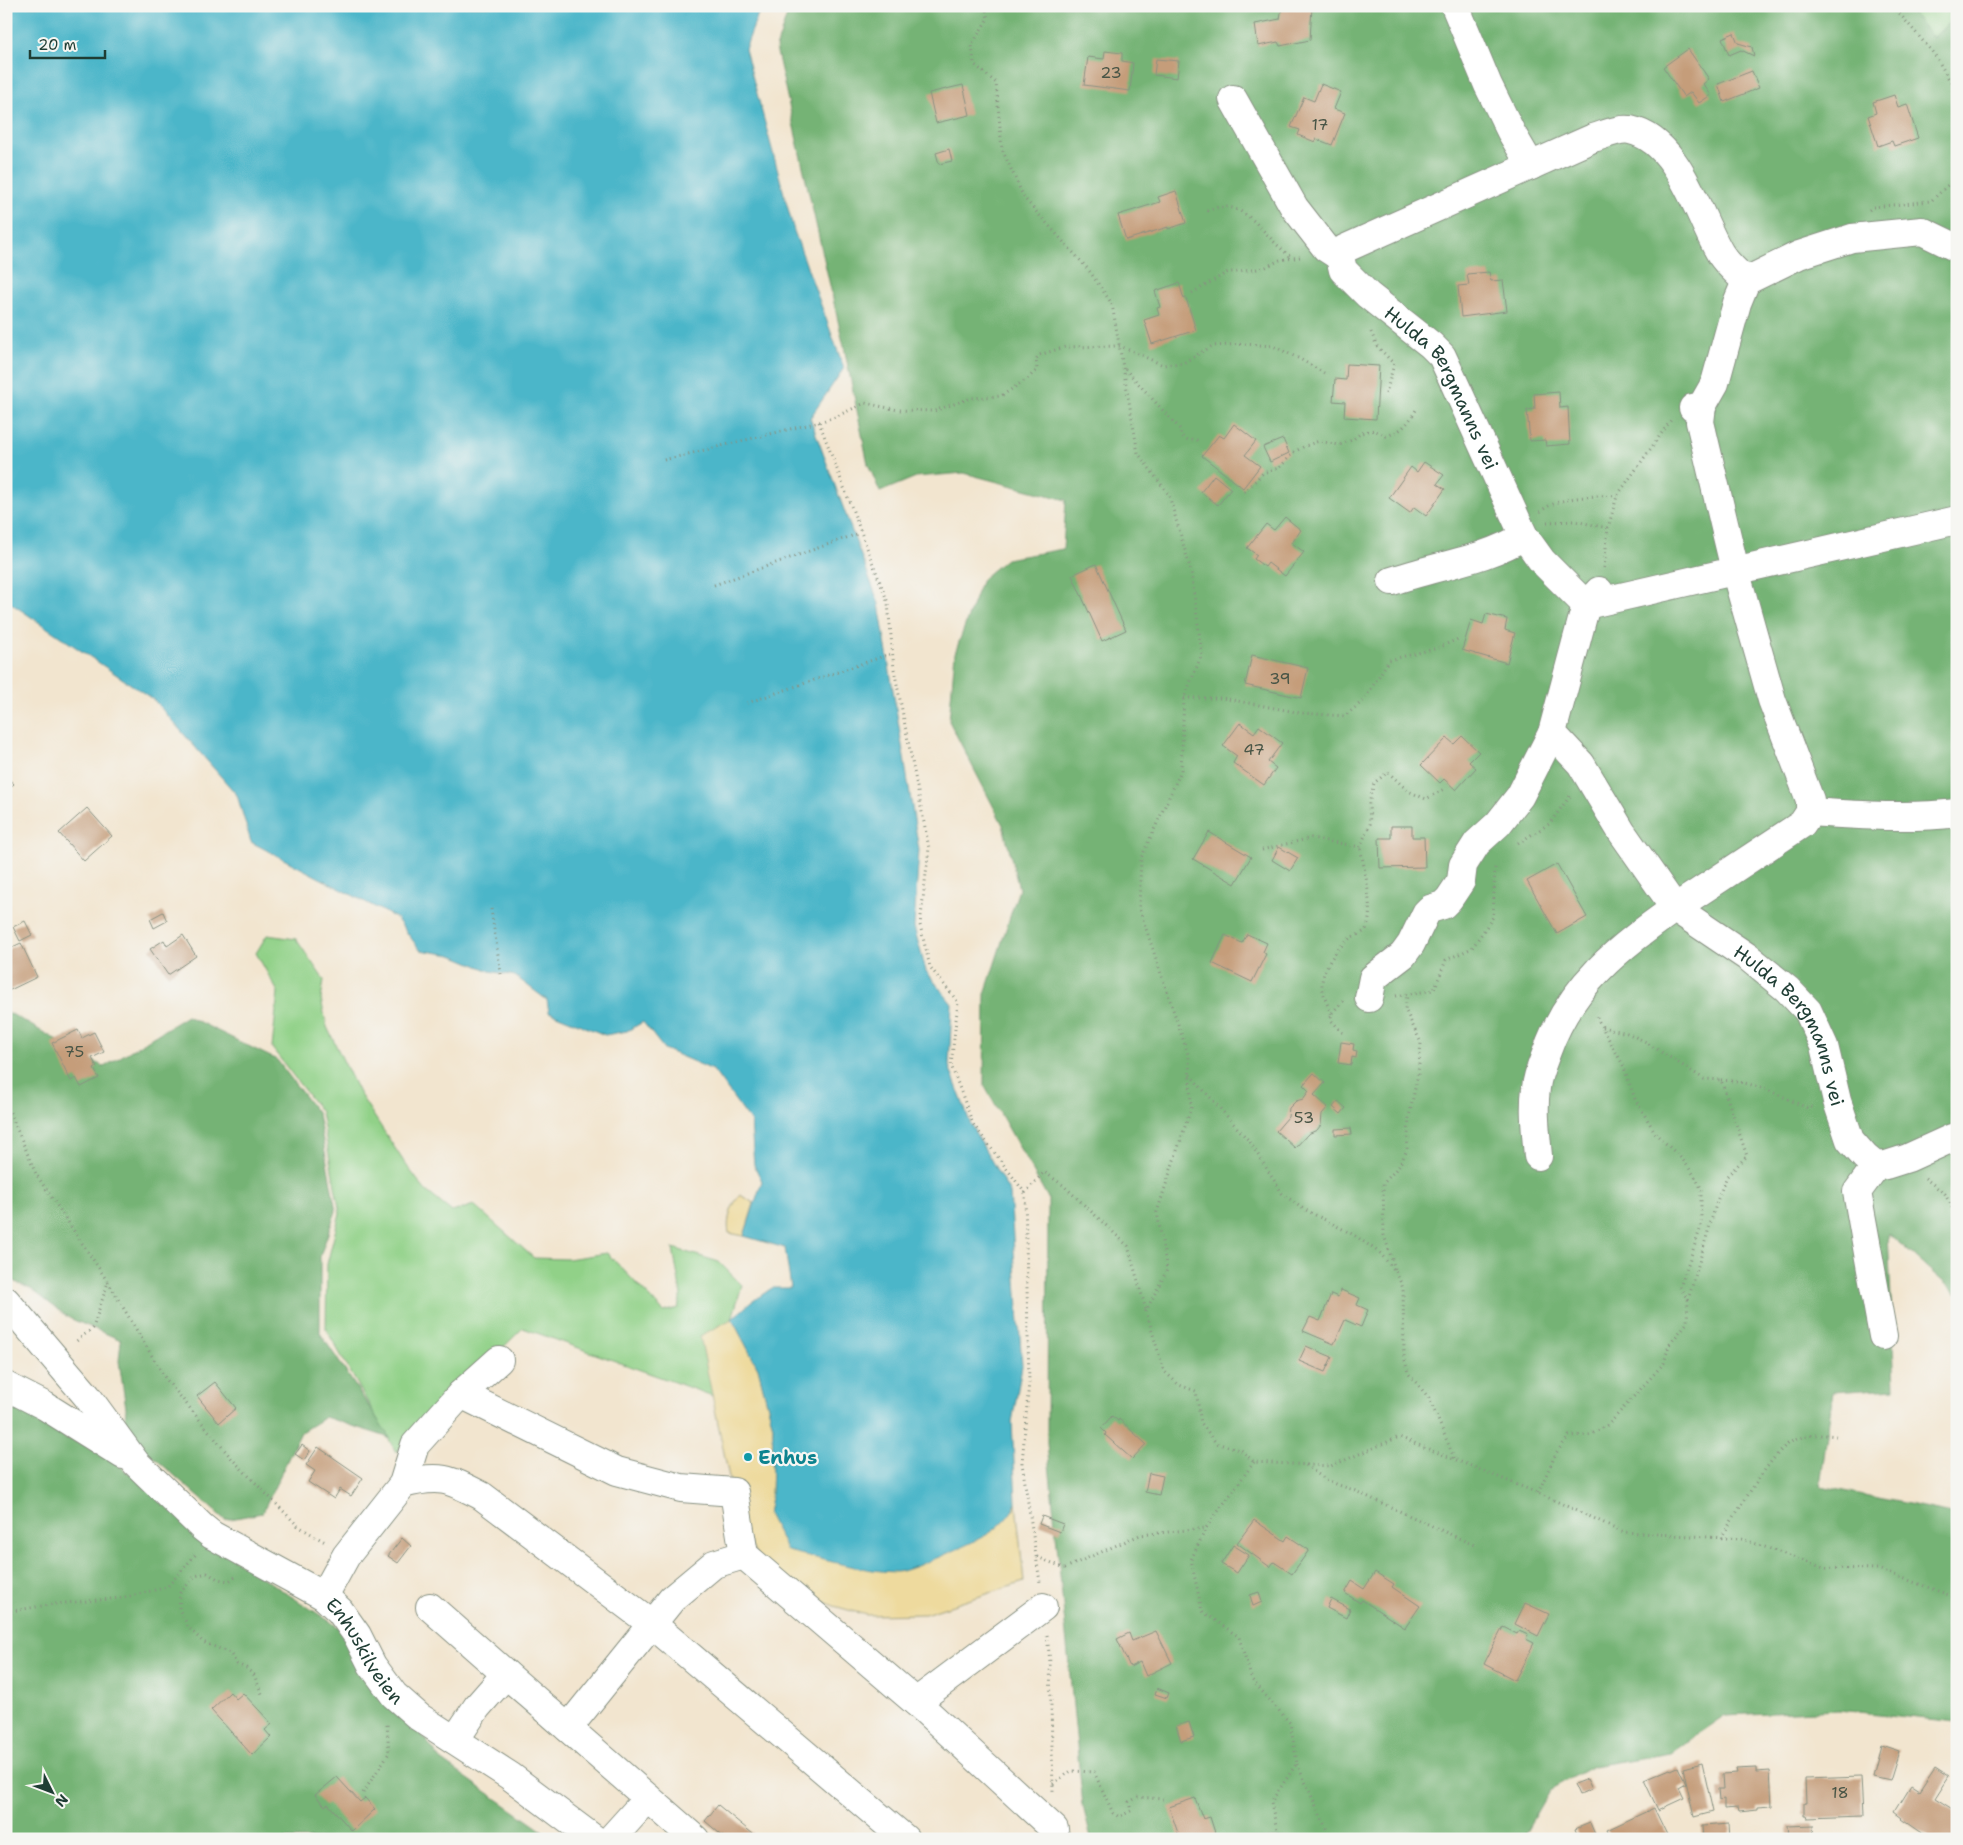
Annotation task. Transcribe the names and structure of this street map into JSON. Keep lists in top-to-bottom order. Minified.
{"streets":{"street":["Hulda Bergmanns vei","Enhuskilveien"]},"places":["Enhus"],"house_numbers":["23","17","39","47","75","53","18"],"scale_bar":"20 m","north":"bottom right"}
